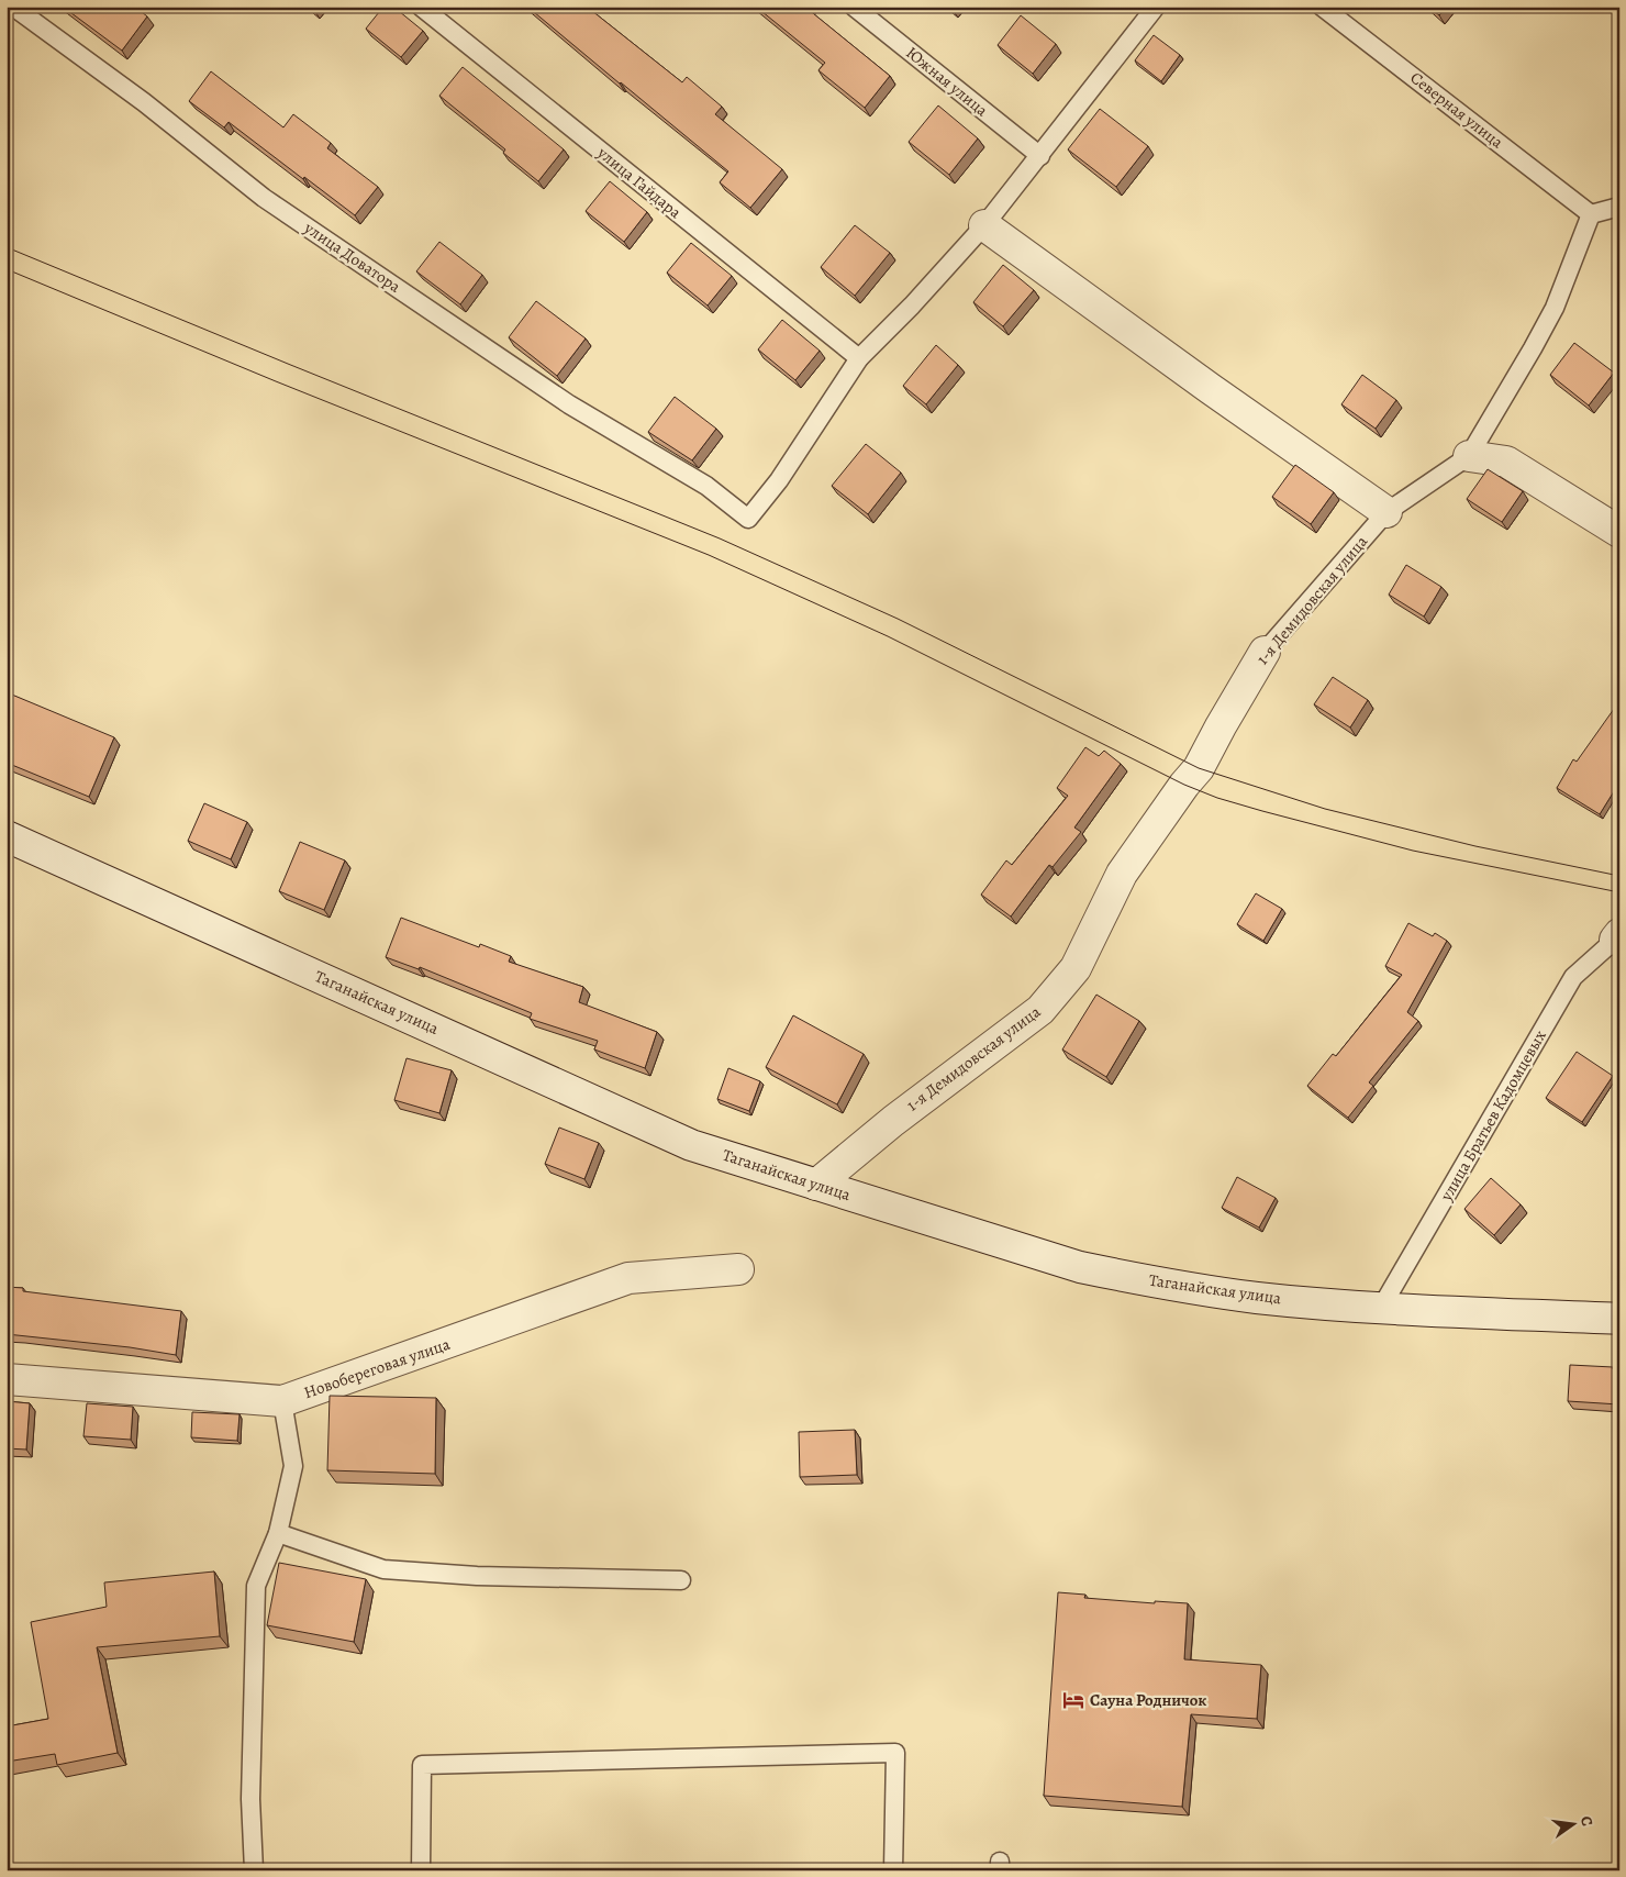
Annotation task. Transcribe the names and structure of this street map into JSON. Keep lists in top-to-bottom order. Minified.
{"streets":{"street":["1-я Демидовская улица","Таганайская улица","Новобереговая улица"],"lane":["Южная улица","Северная улица","улица Гайдара","улица Доватора","улица Братьев Кадомцевых"]},"crossings":[["Северная улица","1-я Демидовская улица"],["улица Гайдара","улица Доватора"],["1-я Демидовская улица","Таганайская улица"],["Таганайская улица","улица Братьев Кадомцевых"]],"places":{"hotel":["Сауна Родничок"]},"north":"right"}
